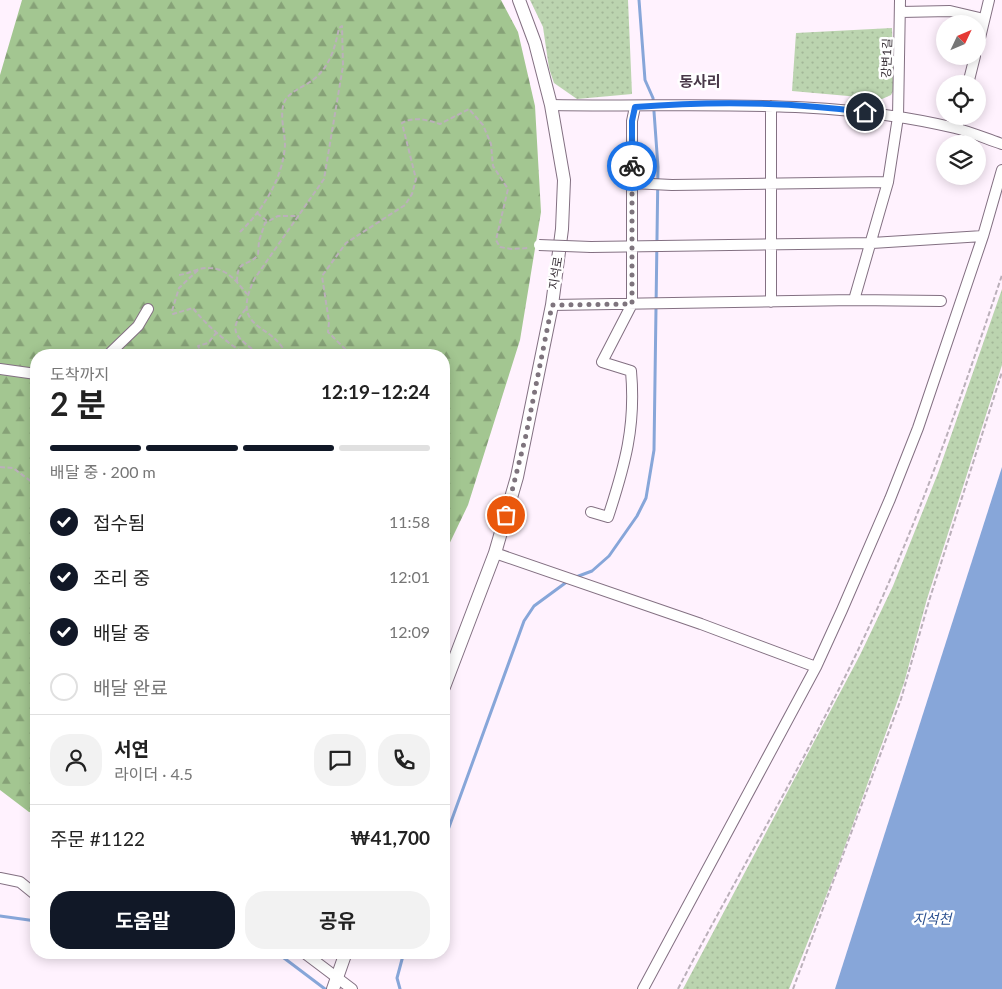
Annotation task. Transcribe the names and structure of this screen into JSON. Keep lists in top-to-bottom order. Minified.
{"streets":{"main road":["지석로"],"street":["강변1길"]},"districts":["동사리"],"water":["지석천"],"north":"top right","page":{"heading":["2 분","도착까지","12:19–12:24"],"panel":["서연","라이더 · 4.5","주문 #1122","₩41,700"],"bar":"배달 중 · 200 m","list":[["접수됨","11:58"],["조리 중","12:01"],["배달 중","12:09"],"배달 완료"],"buttons":["도움말","공유"]}}
